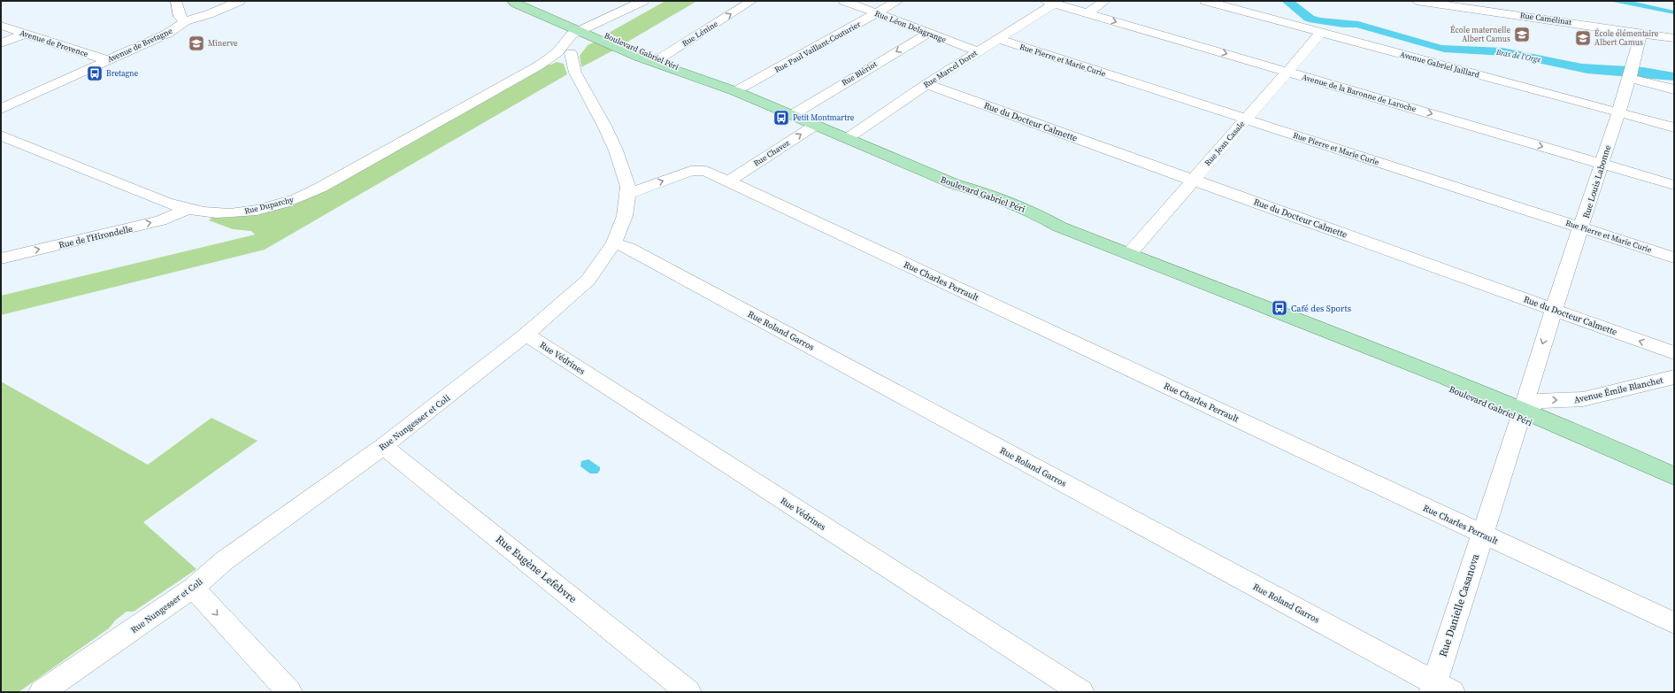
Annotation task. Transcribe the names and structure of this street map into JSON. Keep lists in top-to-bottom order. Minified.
{"streets":{"main road":["Boulevard Gabriel Péri"],"street":["Rue Camélinat","Rue Léon Delagrange","Rue Lénine","Avenue de Provence","Avenue de Bretagne","Rue Paul Vaillant-Couturier","Rue Pierre et Marie Curie","Avenue Gabriel Jaillard","Rue Marcel Doret","Rue Blériot","Avenue de la Baronne de Laroche","Rue du Docteur Calmette","Rue Jean Casale","Rue Chavez","Rue Louis Labonne","Rue Duparchy","Rue de l'Hirondelle","Rue Charles Perrault","Rue Roland Garros","Rue Védrines","Avenue Émile Blanchet","Rue Nungesser et Coli","Rue Eugène Lefebvre","Rue Danielle Casanova"]},"crossings":[["Rue Camélinat","Rue Louis Labonne"],["Rue Léon Delagrange","Rue Paul Vaillant-Couturier"],["Rue Léon Delagrange","Rue Marcel Doret"],["Rue Léon Delagrange","Rue Blériot"],["Rue Lénine","Boulevard Gabriel Péri"],["Avenue de Provence","Avenue de Bretagne"],["Rue Paul Vaillant-Couturier","Boulevard Gabriel Péri"],["Boulevard Gabriel Péri","Rue Marcel Doret"],["Boulevard Gabriel Péri","Rue Blériot"],["Boulevard Gabriel Péri","Rue Jean Casale"],["Boulevard Gabriel Péri","Rue Chavez"],["Boulevard Gabriel Péri","Rue Louis Labonne"],["Boulevard Gabriel Péri","Avenue Émile Blanchet"],["Boulevard Gabriel Péri","Rue Danielle Casanova"],["Rue Pierre et Marie Curie","Rue Marcel Doret"],["Rue Pierre et Marie Curie","Rue Jean Casale"],["Rue Pierre et Marie Curie","Rue Louis Labonne"],["Avenue Gabriel Jaillard","Rue Jean Casale"],["Avenue Gabriel Jaillard","Rue Louis Labonne"],["Rue Marcel Doret","Avenue de la Baronne de Laroche"],["Rue Marcel Doret","Rue du Docteur Calmette"],["Avenue de la Baronne de Laroche","Rue Jean Casale"],["Avenue de la Baronne de Laroche","Rue Louis Labonne"],["Rue du Docteur Calmette","Rue Jean Casale"],["Rue du Docteur Calmette","Rue Louis Labonne"],["Rue Chavez","Rue Charles Perrault"],["Rue Louis Labonne","Avenue Émile Blanchet"],["Rue Louis Labonne","Rue Danielle Casanova"],["Rue Duparchy","Rue de l'Hirondelle"],["Rue Duparchy","Rue Nungesser et Coli"],["Rue Charles Perrault","Rue Nungesser et Coli"],["Rue Charles Perrault","Rue Danielle Casanova"],["Rue Roland Garros","Rue Nungesser et Coli"],["Rue Roland Garros","Rue Danielle Casanova"],["Rue Védrines","Rue Nungesser et Coli"],["Avenue Émile Blanchet","Rue Danielle Casanova"],["Rue Nungesser et Coli","Rue Eugène Lefebvre"]],"one_way":["Rue Lénine","Rue Blériot","Avenue de la Baronne de Laroche","Rue Chavez","Rue de l'Hirondelle","Avenue Émile Blanchet"],"water":["Bras de l'Orge"],"places":{"school or university":["École maternelle Albert Camus","École élémentaire Albert Camus","Minerve"],"bus stop":["Bretagne","Petit Montmartre","Café des Sports"]}}
